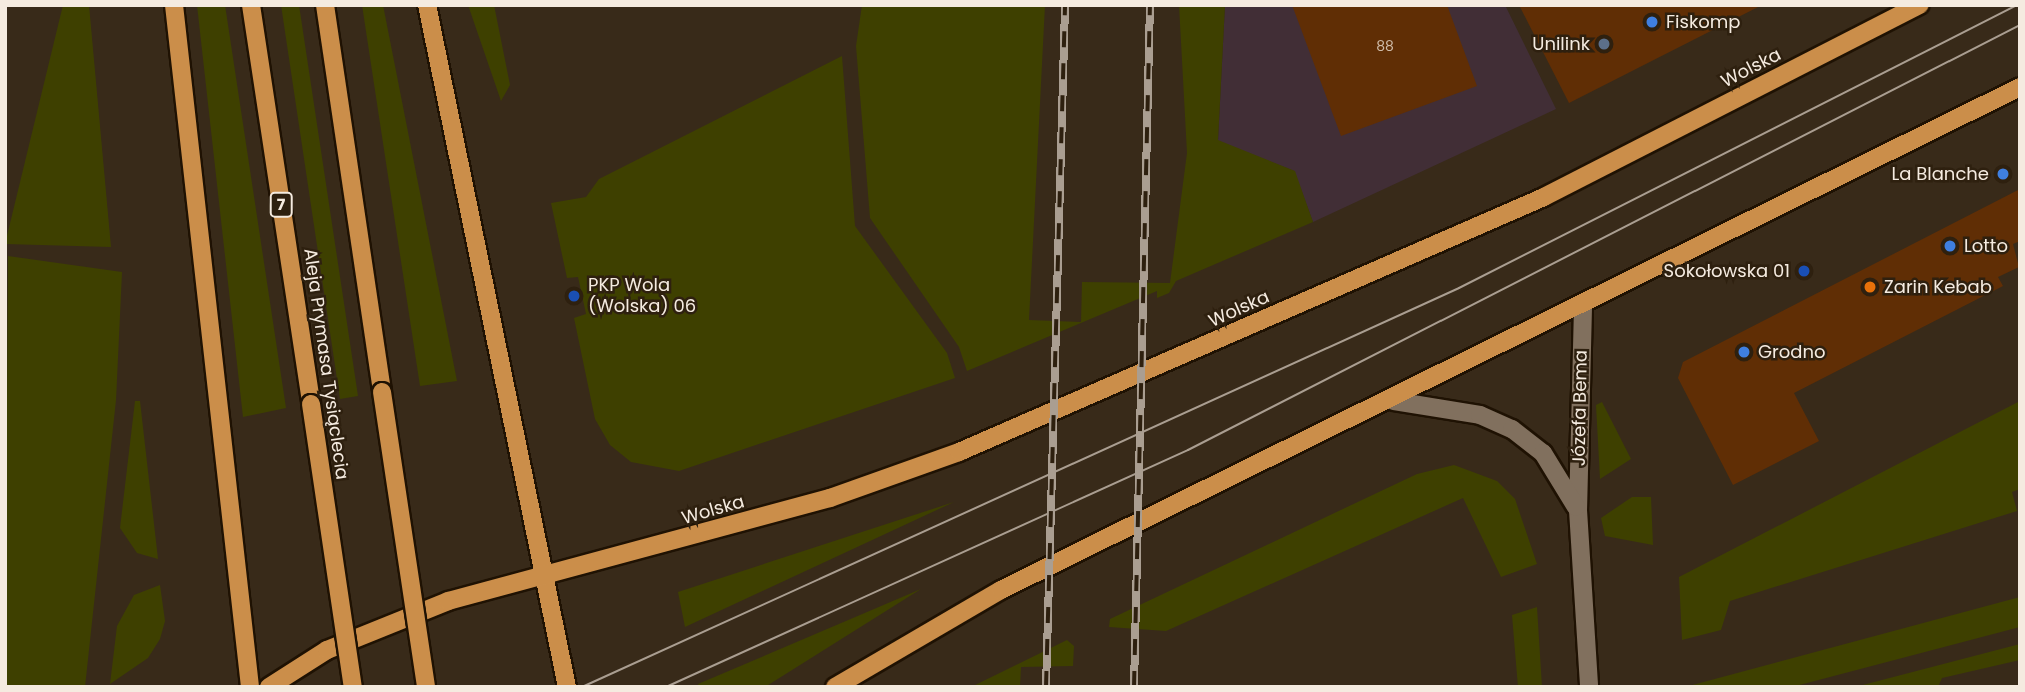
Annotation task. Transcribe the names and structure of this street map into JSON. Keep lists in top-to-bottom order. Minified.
{"streets":{"main road":["Wolska","7","Aleja Prymasa Tysiąclecia"],"street":["Józefa Bema"]},"places":["Fiskomp","Unilink","La Blanche","Lotto","Sokołowska 01","Zarin Kebab","PKP Wola (Wolska) 06","Grodno"],"house_numbers":["88"]}
